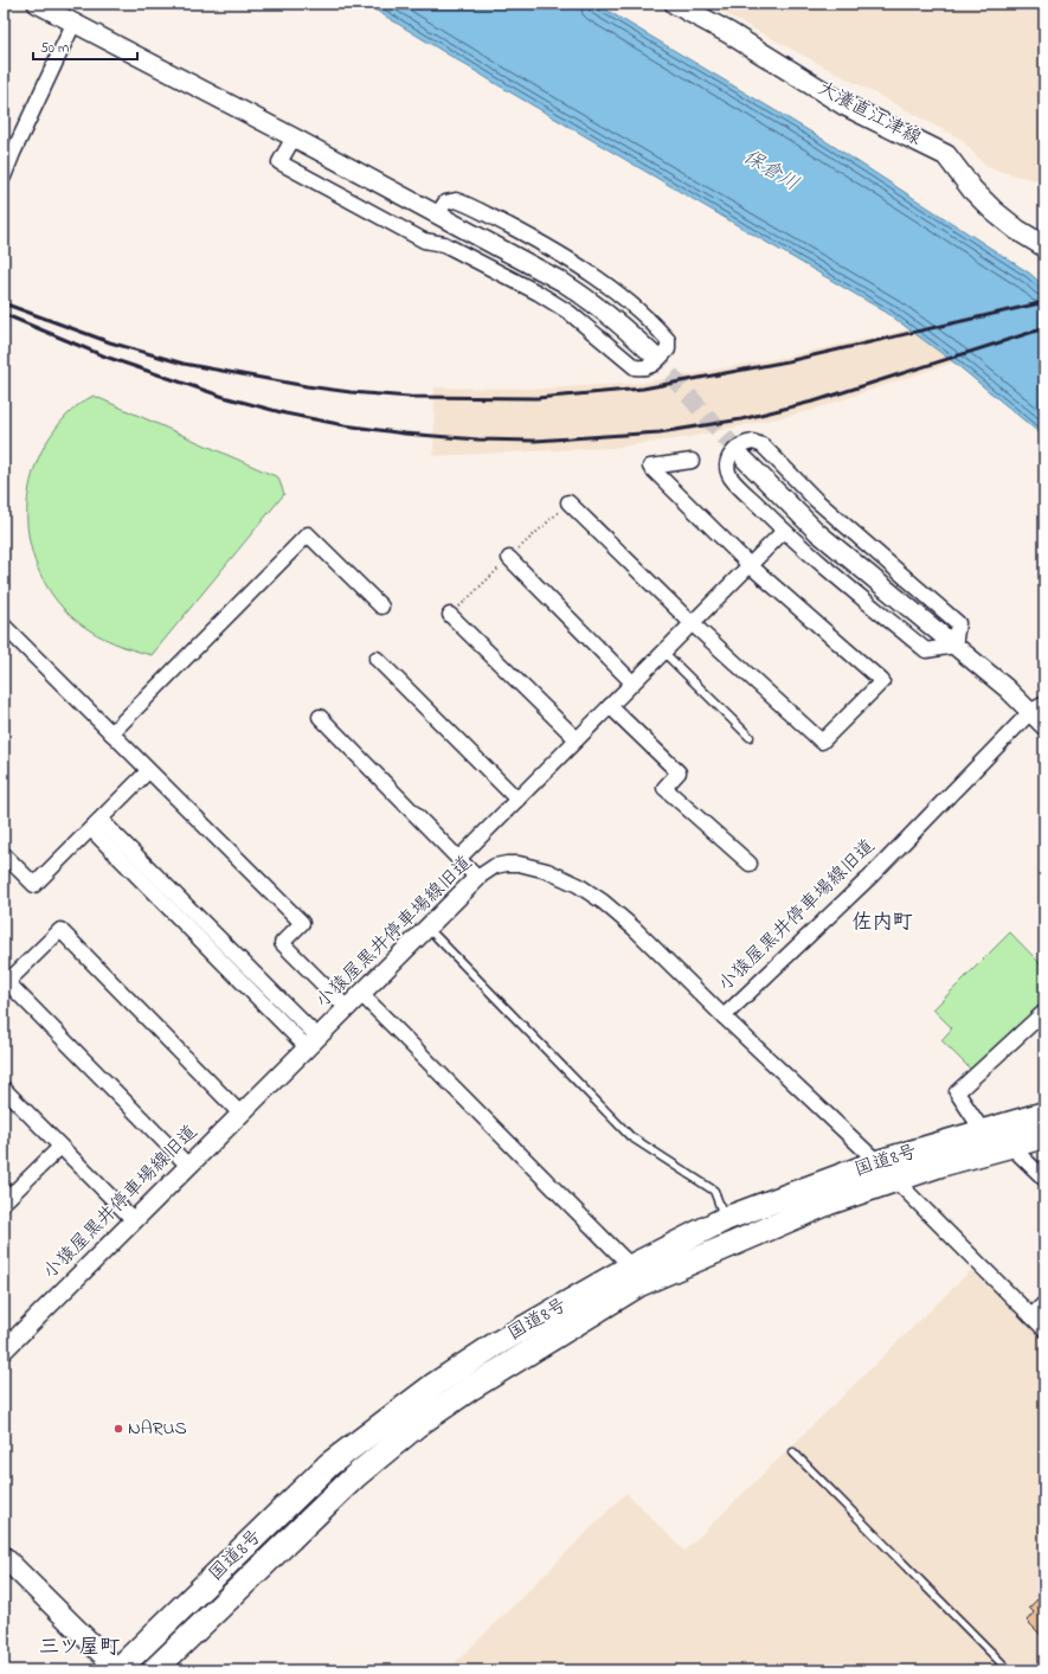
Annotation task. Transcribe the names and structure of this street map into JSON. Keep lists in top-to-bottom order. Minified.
{"streets":{"highway":["国道8号"],"main road":["大瀁直江津線"],"street":["小猿屋黒井停車場線旧道"]},"districts":["佐内町","三ツ屋町"],"water":["保倉川"],"places":["NARUS"],"scale_bar":"50 m"}
